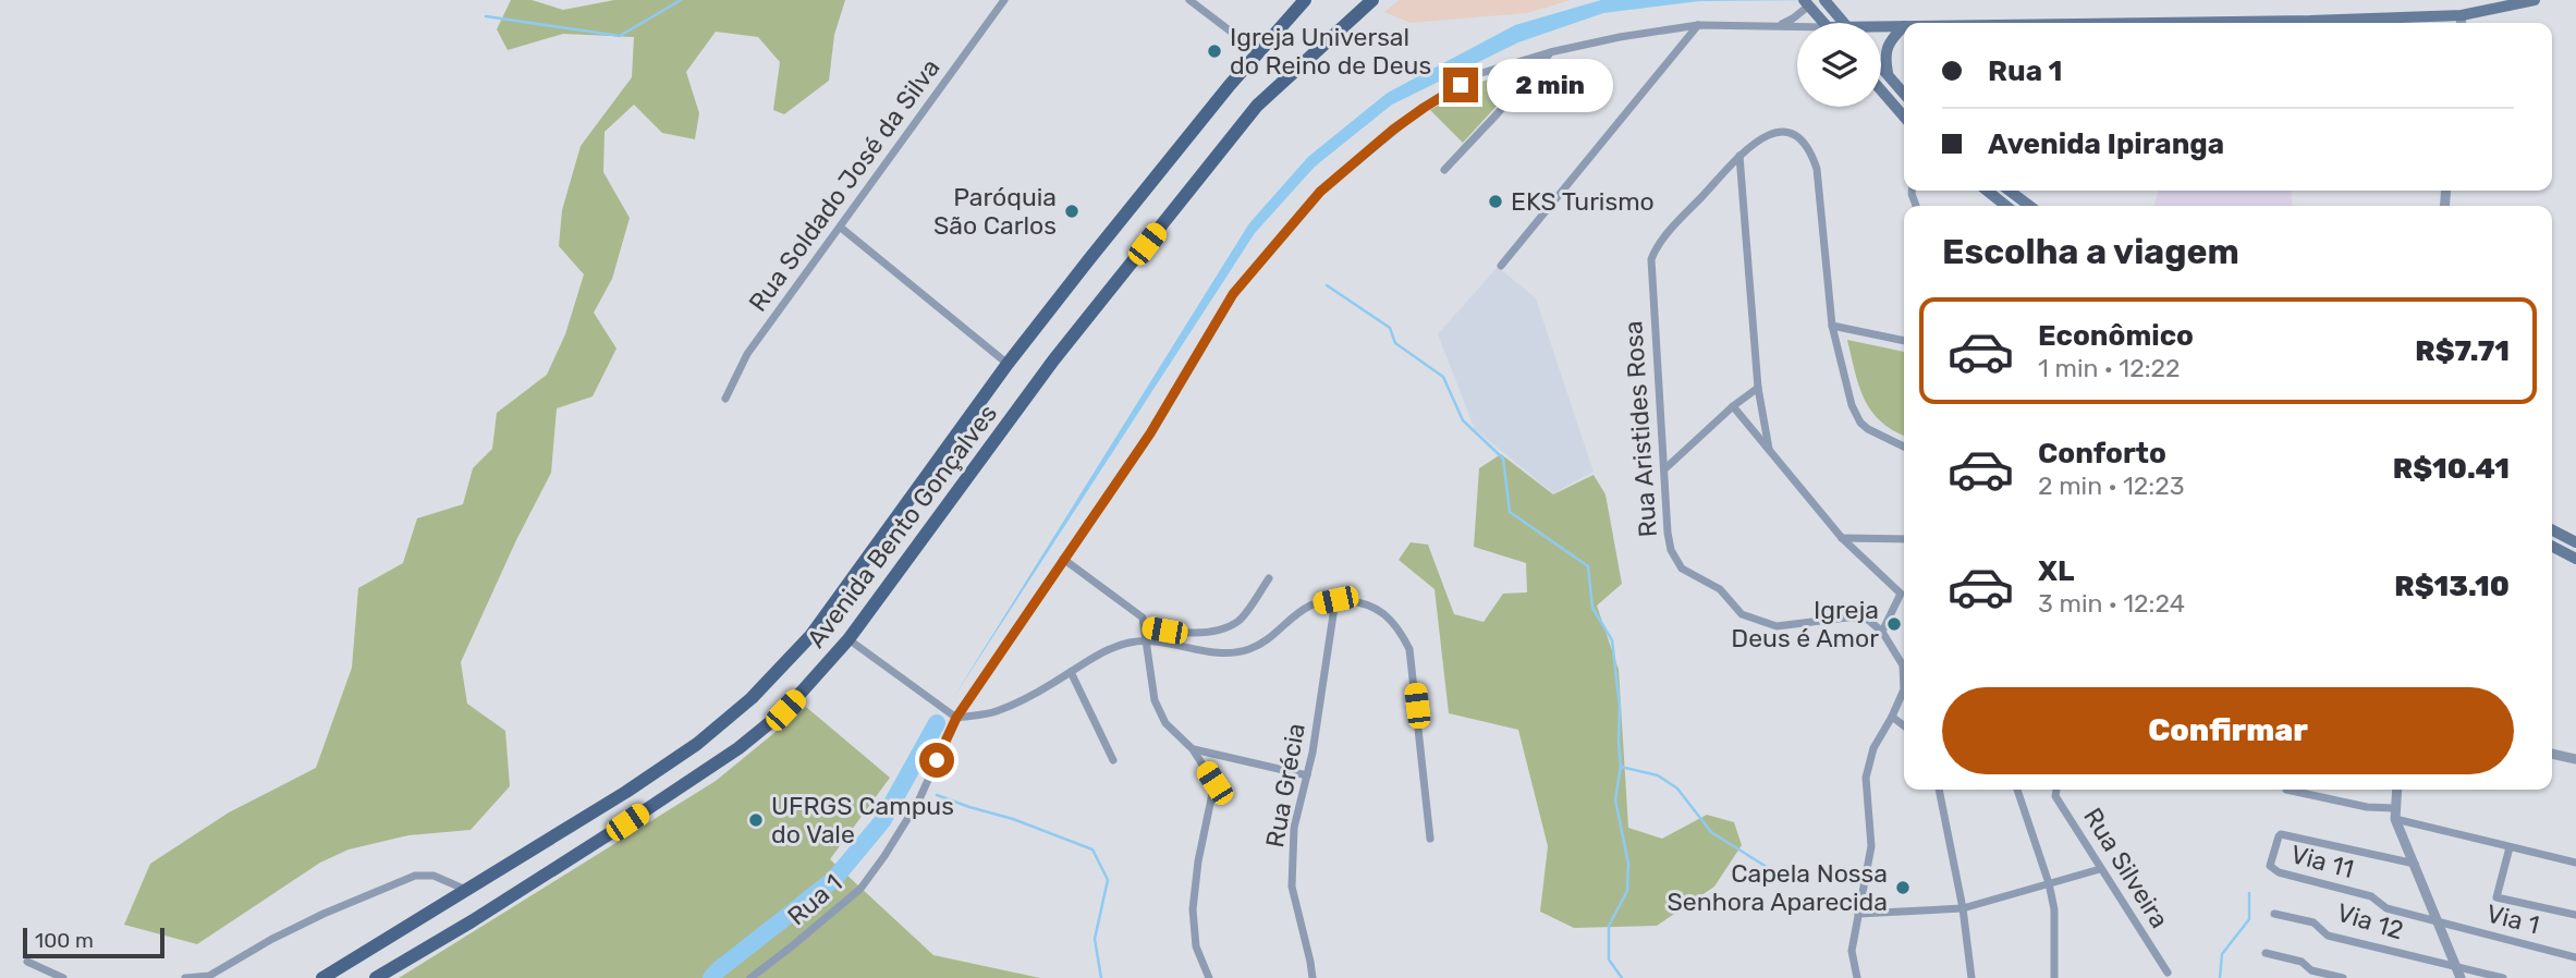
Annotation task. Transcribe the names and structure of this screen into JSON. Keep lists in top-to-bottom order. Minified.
{"streets":{"main road":["Avenida Bento Gonçalves"],"street":["Rua Soldado José da Silva","Rua Aristides Rosa","Rua Grécia","Via 11","Rua Silveira","Rua 1","Via 1","Via 12"]},"crossings":[["Via 11","Via 1"]],"places":["Igreja Universal do Reino de Deus","EKS Turismo","Paróquia São Carlos","Igreja Deus é Amor","UFRGS Campus do Vale","Capela Nossa Senhora Aparecida"],"scale_bar":"100 m","page":{"banner":["Rua 1","Avenida Ipiranga"],"bubble":"2 min","heading":"Escolha a viagem","list":[{"name":"Econômico","note":"1 min · 12:22","value":"R$7.71"},{"name":"Conforto","note":"2 min · 12:23","value":"R$10.41"},{"name":"XL","note":"3 min · 12:24","value":"R$13.10"}],"buttons":"Confirmar","scale":"100 m"}}
